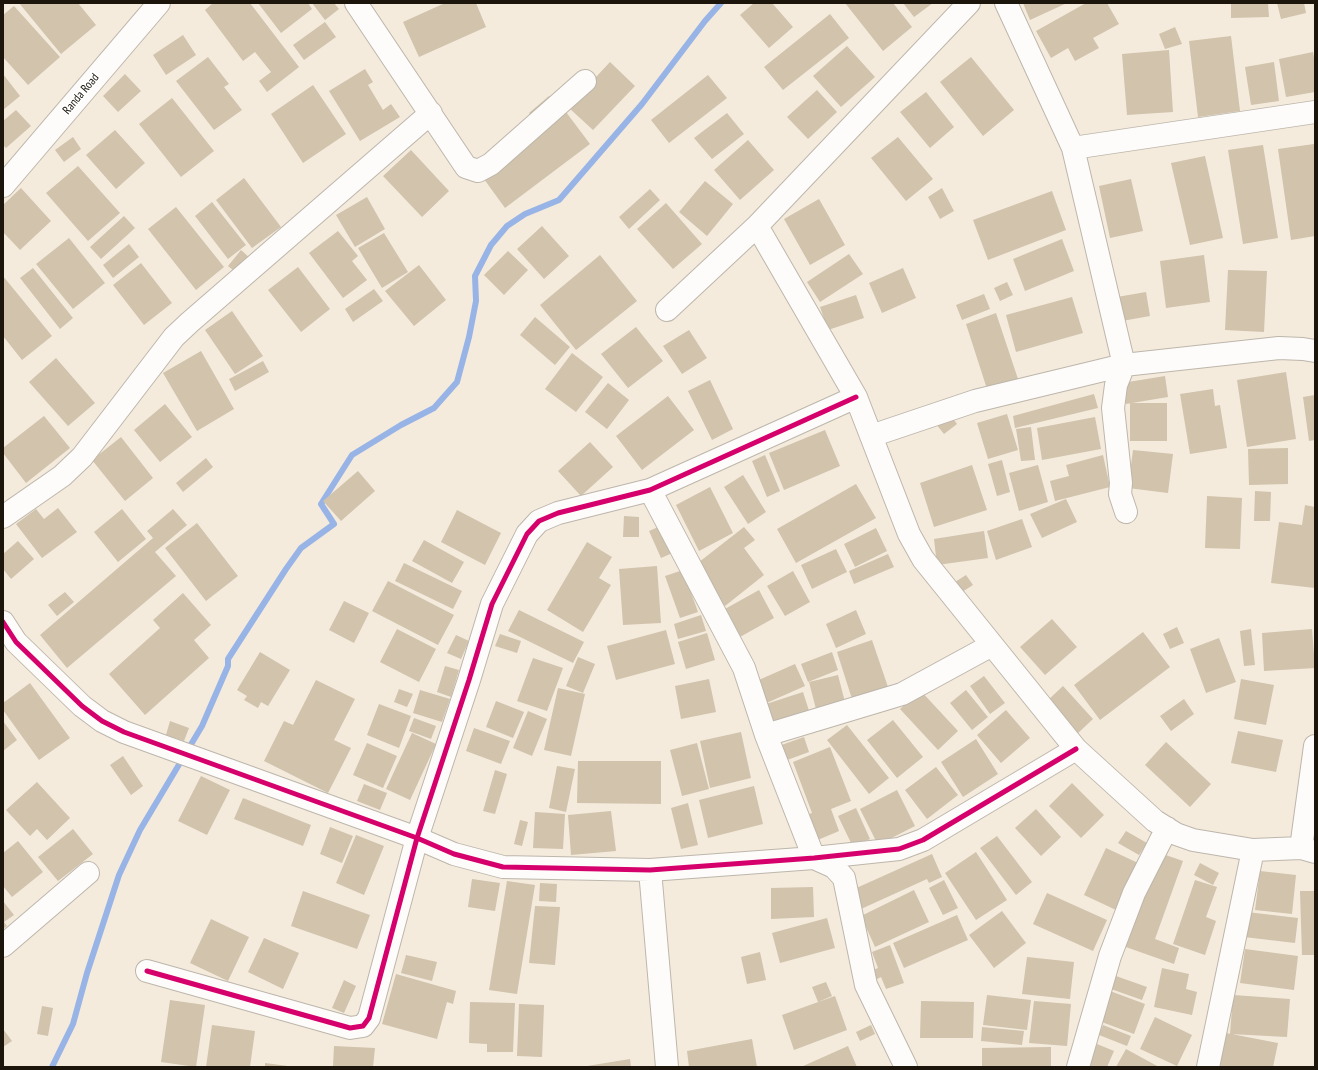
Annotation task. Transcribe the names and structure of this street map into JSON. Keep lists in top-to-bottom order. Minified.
{"streets":{"street":["Randa Road"]}}
